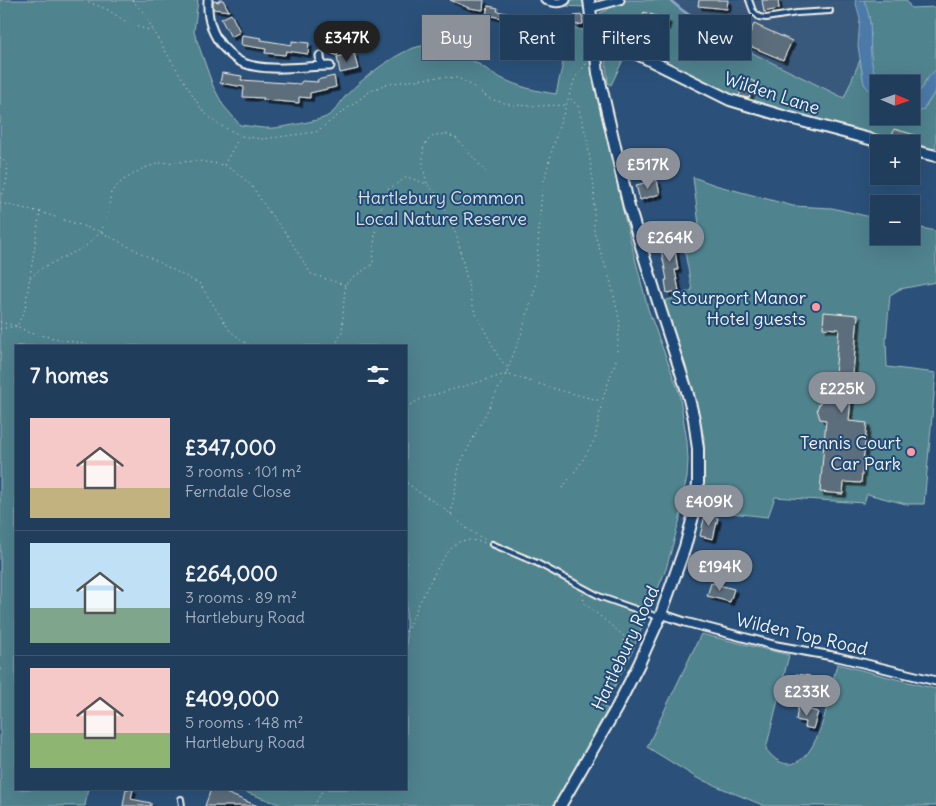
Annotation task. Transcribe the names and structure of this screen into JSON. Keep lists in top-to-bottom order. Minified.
{"streets":{"main road":["Wilden Lane","Hartlebury Road"],"street":["Wilden Top Road"]},"crossings":[["Wilden Top Road","Hartlebury Road"]],"parks":["Hartlebury Common Local Nature Reserve"],"places":["Stourport Manor Hotel guests","Tennis Court Car Park"],"north":"right","page":{"chip":["Buy","Rent","Filters","New"],"price":["£347K","£517K","£264K","£225K","£409K","£194K","£233K"],"map_buttons":["+","−"],"heading":"7 homes","list":[{"name":"£347,000","note":"3 rooms · 101 m² · Ferndale Close"},{"name":"£264,000","note":"3 rooms · 89 m² · Hartlebury Road"},{"name":"£409,000","note":"5 rooms · 148 m² · Hartlebury Road"}]}}
